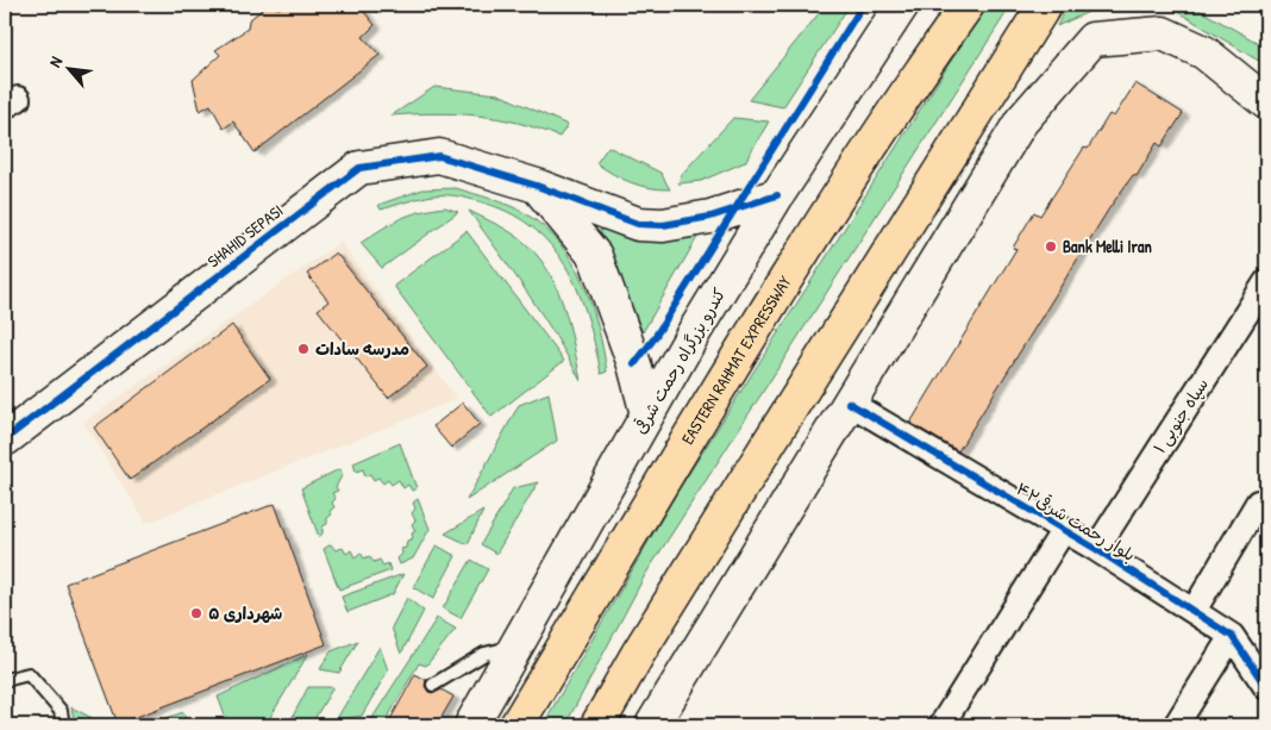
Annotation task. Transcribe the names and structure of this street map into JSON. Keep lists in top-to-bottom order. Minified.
{"streets":{"highway":["EASTERN RAHMAT EXPRESSWAY"],"main road":["SHAHID SEPASI","کندرو بزرگراه رحمت شرقی"],"street":["۱ سپاه جنوبی","بلوار رحمت شرقی۴۲"]},"crossings":[["SHAHID SEPASI","کندرو بزرگراه رحمت شرقی"],["۱ سپاه جنوبی","بلوار رحمت شرقی۴۲"]],"places":["Bank Melli Iran","مدرسه سادات","شهرداری ۵"],"north":"top left"}
